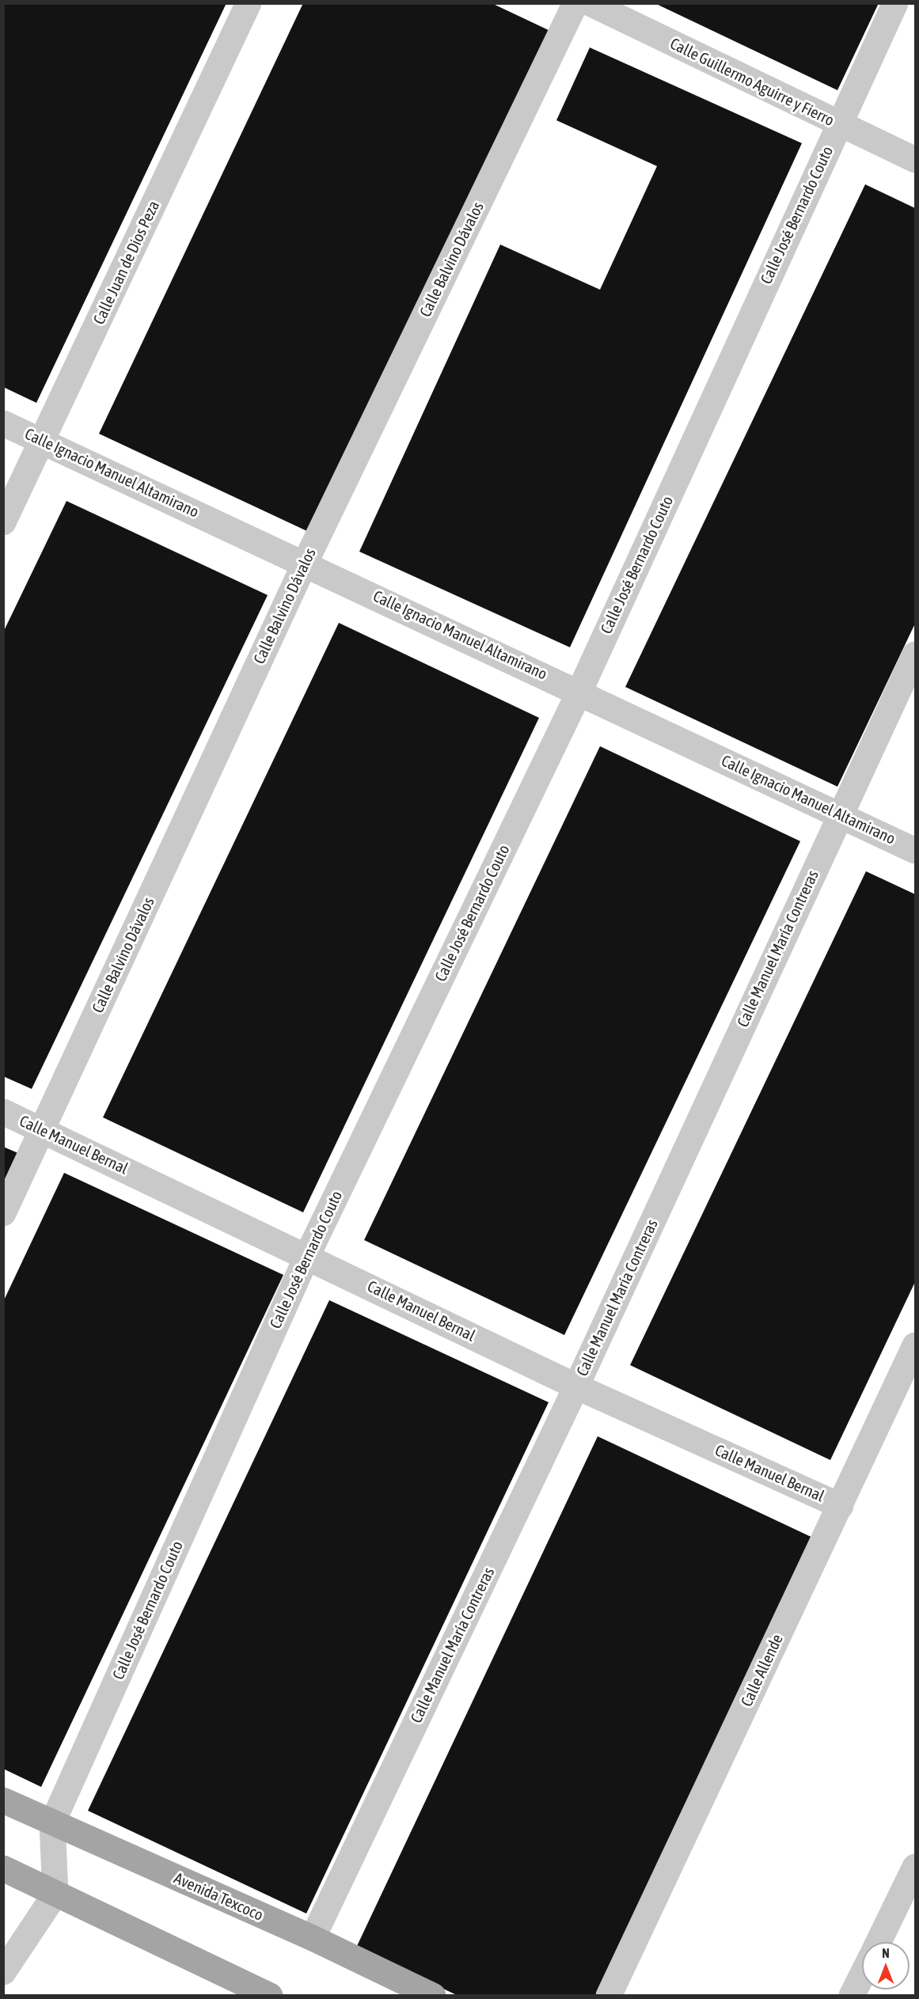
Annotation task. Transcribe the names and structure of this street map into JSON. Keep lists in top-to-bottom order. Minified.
{"streets":{"main road":["Avenida Texcoco"],"street":["Calle Guillermo Aguirre y Fierro","Calle José Bernardo Couto","Calle Balvino Dávalos","Calle Juan de Dios Peza","Calle Ignacio Manuel Altamirano","Calle Manuel María Contreras","Calle Manuel Bernal","Calle Allende"]},"crossings":[["Calle Guillermo Aguirre y Fierro","Calle José Bernardo Couto"],["Calle José Bernardo Couto","Calle Ignacio Manuel Altamirano"],["Calle José Bernardo Couto","Calle Manuel Bernal"],["Calle José Bernardo Couto","Avenida Texcoco"],["Calle Balvino Dávalos","Calle Ignacio Manuel Altamirano"],["Calle Balvino Dávalos","Calle Manuel Bernal"],["Calle Juan de Dios Peza","Calle Ignacio Manuel Altamirano"],["Calle Ignacio Manuel Altamirano","Calle Manuel María Contreras"],["Calle Manuel María Contreras","Calle Manuel Bernal"],["Calle Manuel María Contreras","Avenida Texcoco"],["Calle Manuel Bernal","Calle Allende"]],"north":"top"}
